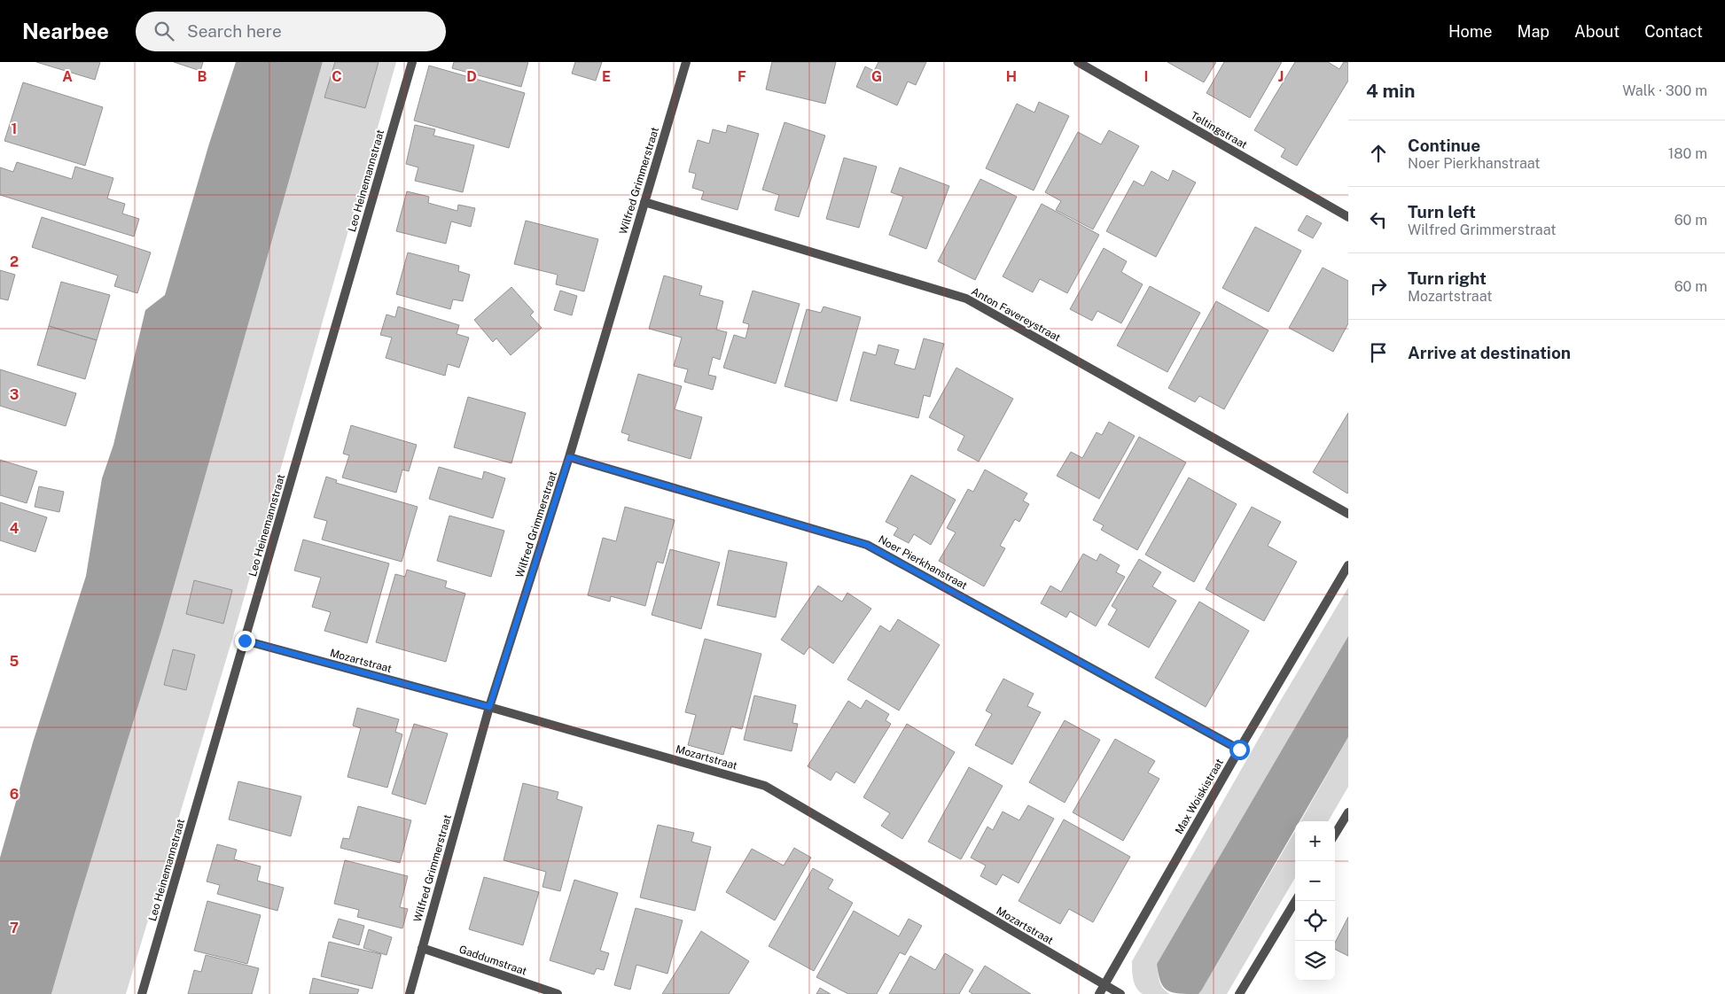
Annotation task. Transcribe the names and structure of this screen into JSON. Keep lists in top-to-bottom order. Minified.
{"streets":{"street":["Teltingstraat","Leo Heinemannstraat","Wilfred Grimmerstraat","Anton Favereystraat","Noer Pierkhanstraat","Mozartstraat","Max Woiskistraat","Gaddumstraat"]},"crossings":[["Leo Heinemannstraat","Mozartstraat"],["Wilfred Grimmerstraat","Anton Favereystraat"],["Wilfred Grimmerstraat","Noer Pierkhanstraat"],["Wilfred Grimmerstraat","Mozartstraat"],["Wilfred Grimmerstraat","Gaddumstraat"],["Noer Pierkhanstraat","Max Woiskistraat"],["Mozartstraat","Max Woiskistraat"]],"page":{"header":"Nearbee","search":"Search here","nav":["Home","Map","About","Contact"],"heading":["4 min","Walk · 300 m"],"list":[["Continue","Noer Pierkhanstraat","180 m"],["Turn left","Wilfred Grimmerstraat","60 m"],["Turn right","Mozartstraat","60 m"],"Arrive at destination"],"map_buttons":["+","−"]},"grid":{"columns":["A","B","C","D","E","F","G","H","I","J"],"rows":["1","2","3","4","5","6","7"]}}
